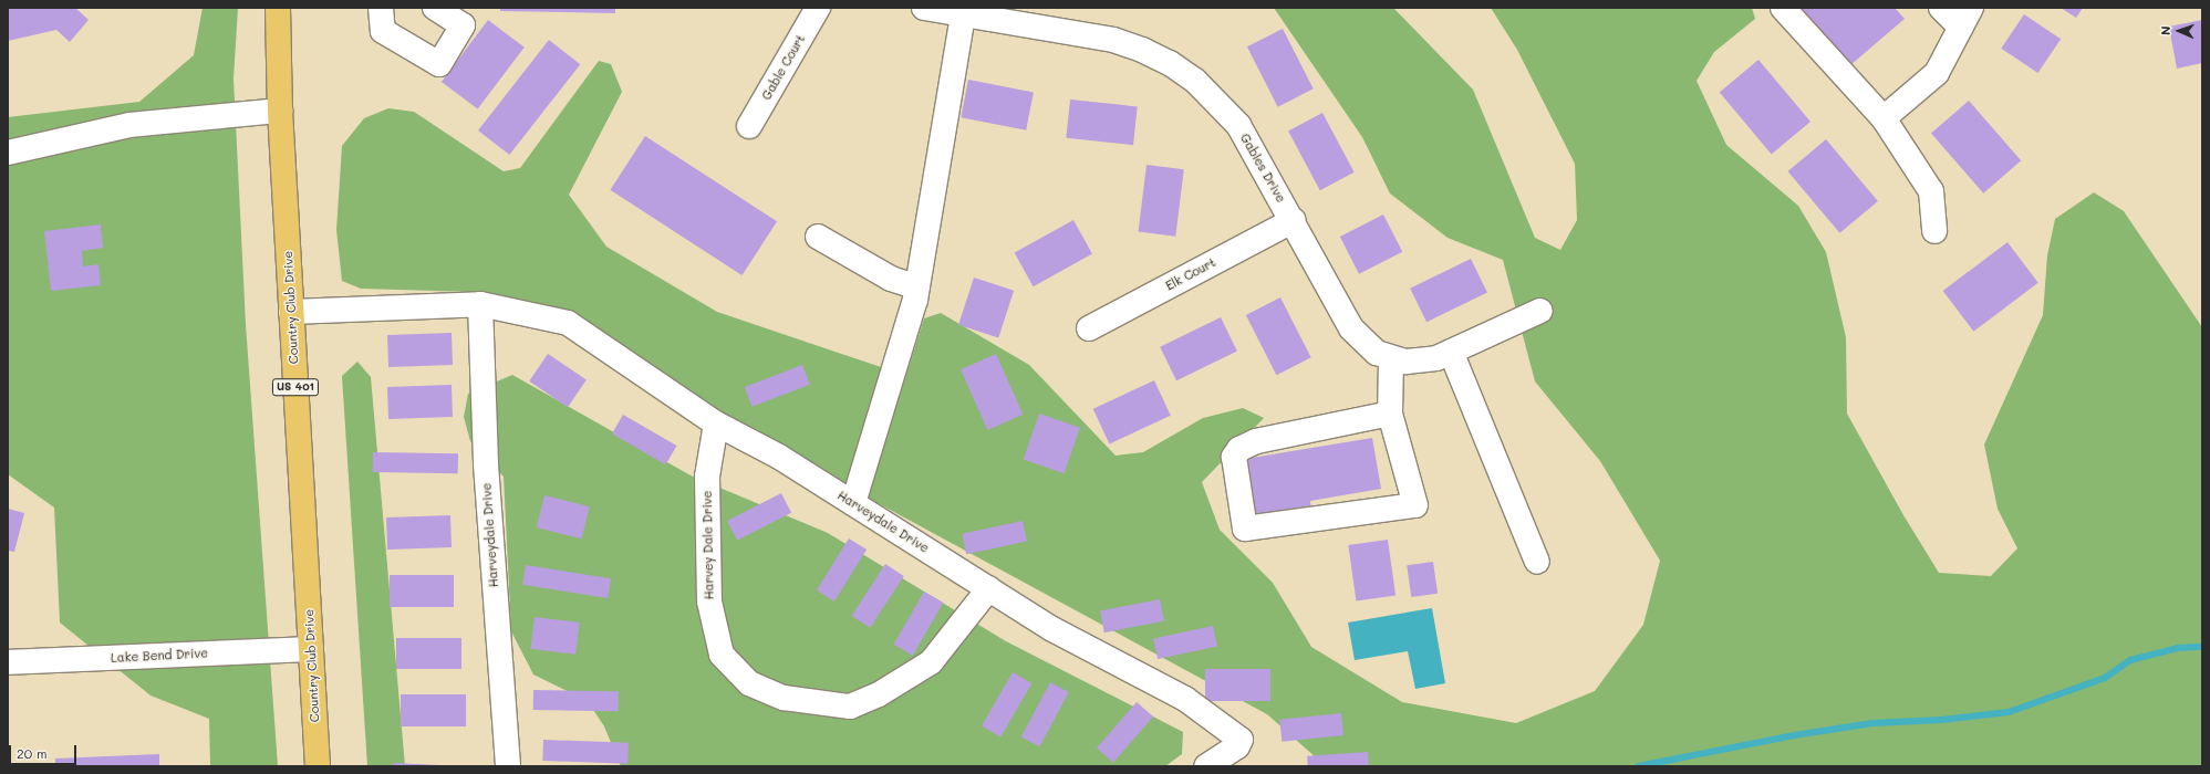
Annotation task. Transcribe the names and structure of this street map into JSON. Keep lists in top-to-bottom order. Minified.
{"streets":{"main road":["Country Club Drive","US 401"],"street":["Gable Court","Gables Drive","Elk Court","Harveydale Drive","Harvey Dale Drive","Lake Bend Drive"]},"crossings":[["Gables Drive","Elk Court"],["Country Club Drive","Harveydale Drive"],["Country Club Drive","Lake Bend Drive"],["Harveydale Drive","Harvey Dale Drive"]],"scale_bar":"20 m","north":"left"}
